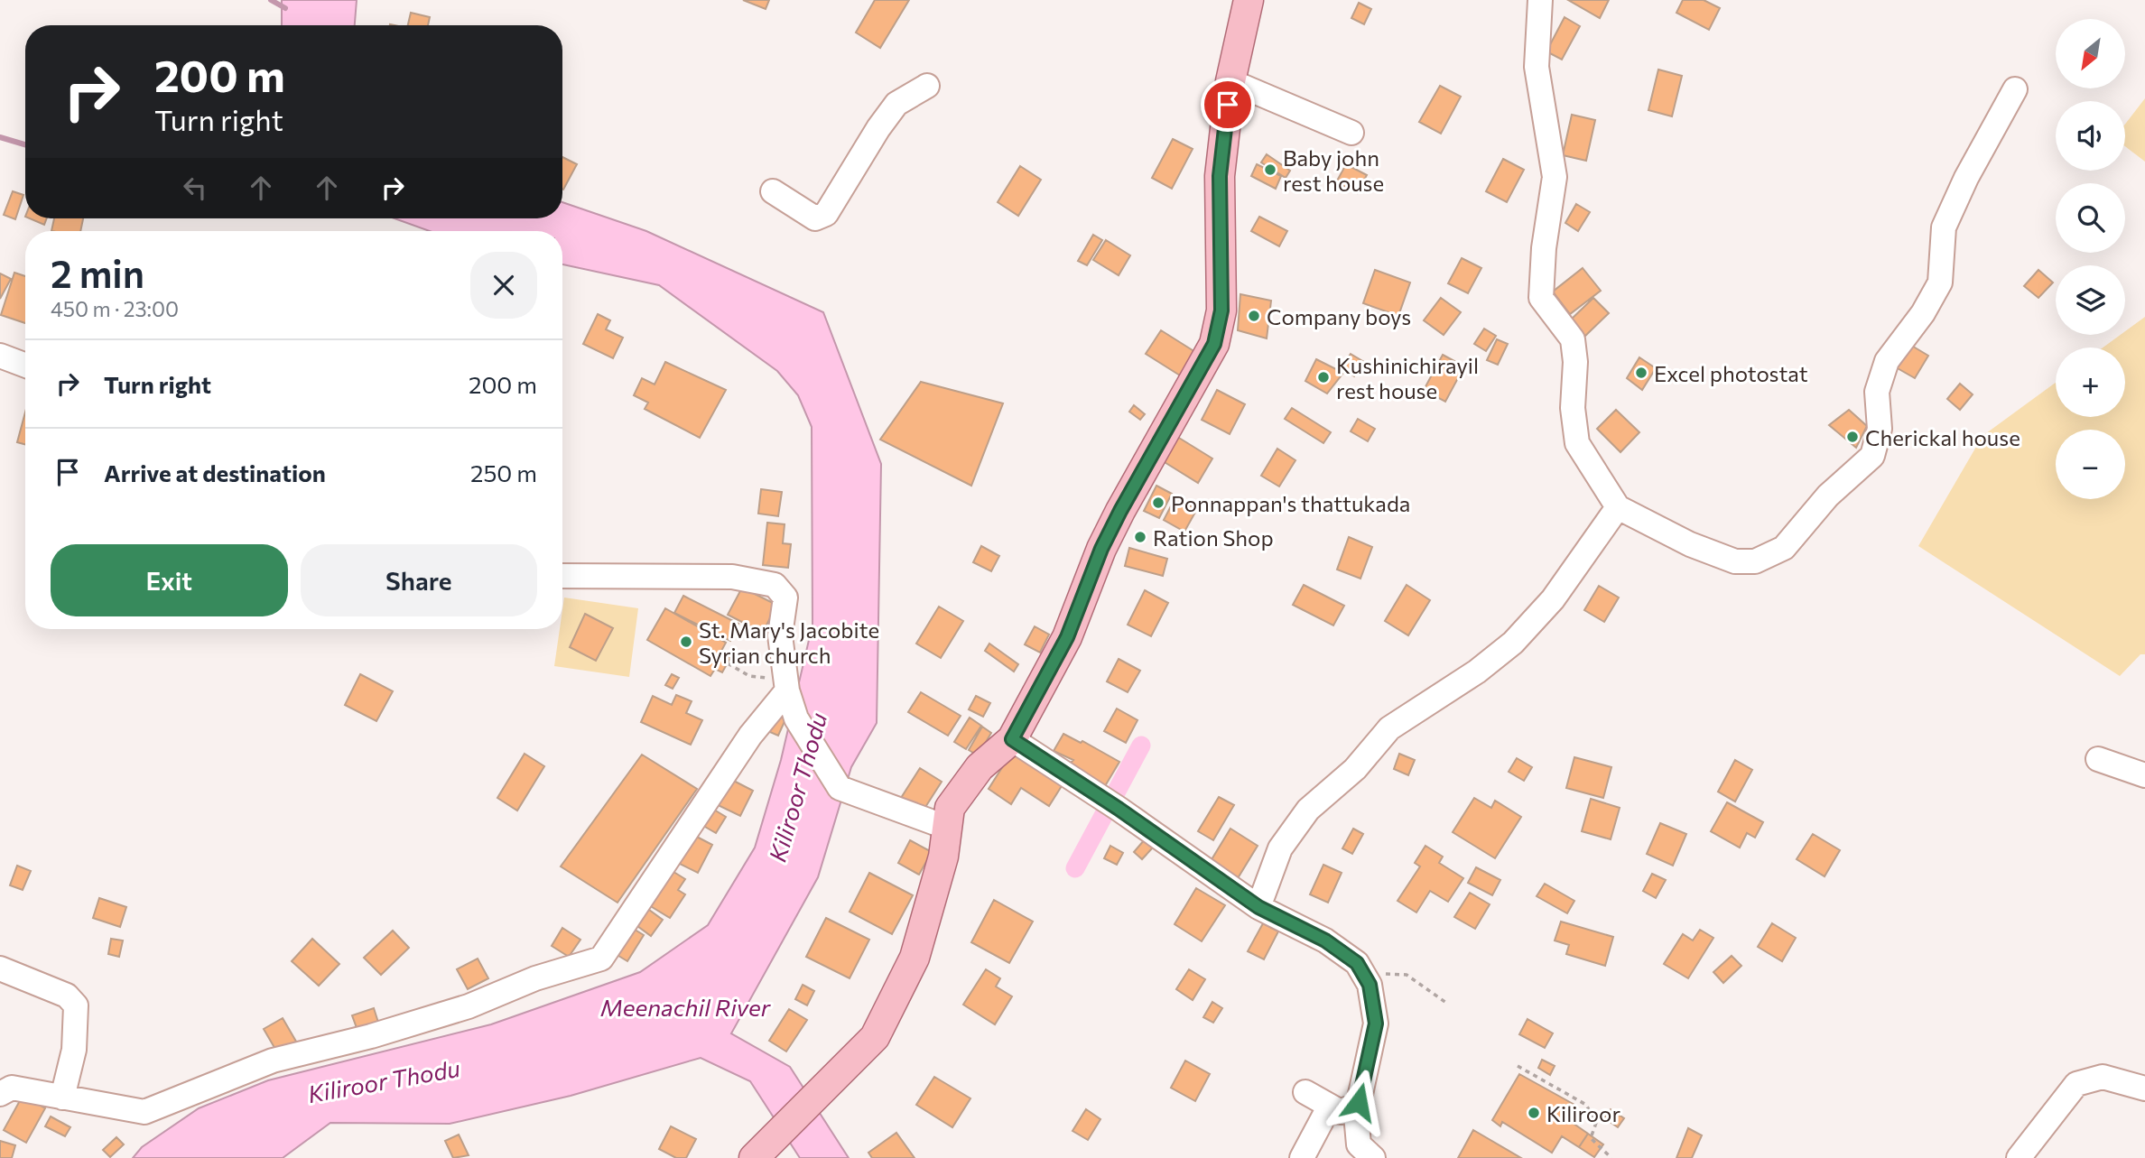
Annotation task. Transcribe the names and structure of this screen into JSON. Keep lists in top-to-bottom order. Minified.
{"water":["Kiliroor Thodu","Meenachil River"],"places":["Baby john rest house","Company boys","Excel photostat","Kushinichirayil rest house","Cherickal house","Ponnappan's thattukada","Ration Shop","St. Mary's Jacobite Syrian church","Kiliroor"],"north":"bottom left","page":{"map_buttons":["+","−"],"turn":["200 m","Turn right"],"heading":["2 min","450 m · 23:00"],"list":[{"name":"Turn right","value":"200 m"},{"name":"Arrive at destination","value":"250 m"}],"buttons":["Exit","Share"]}}
